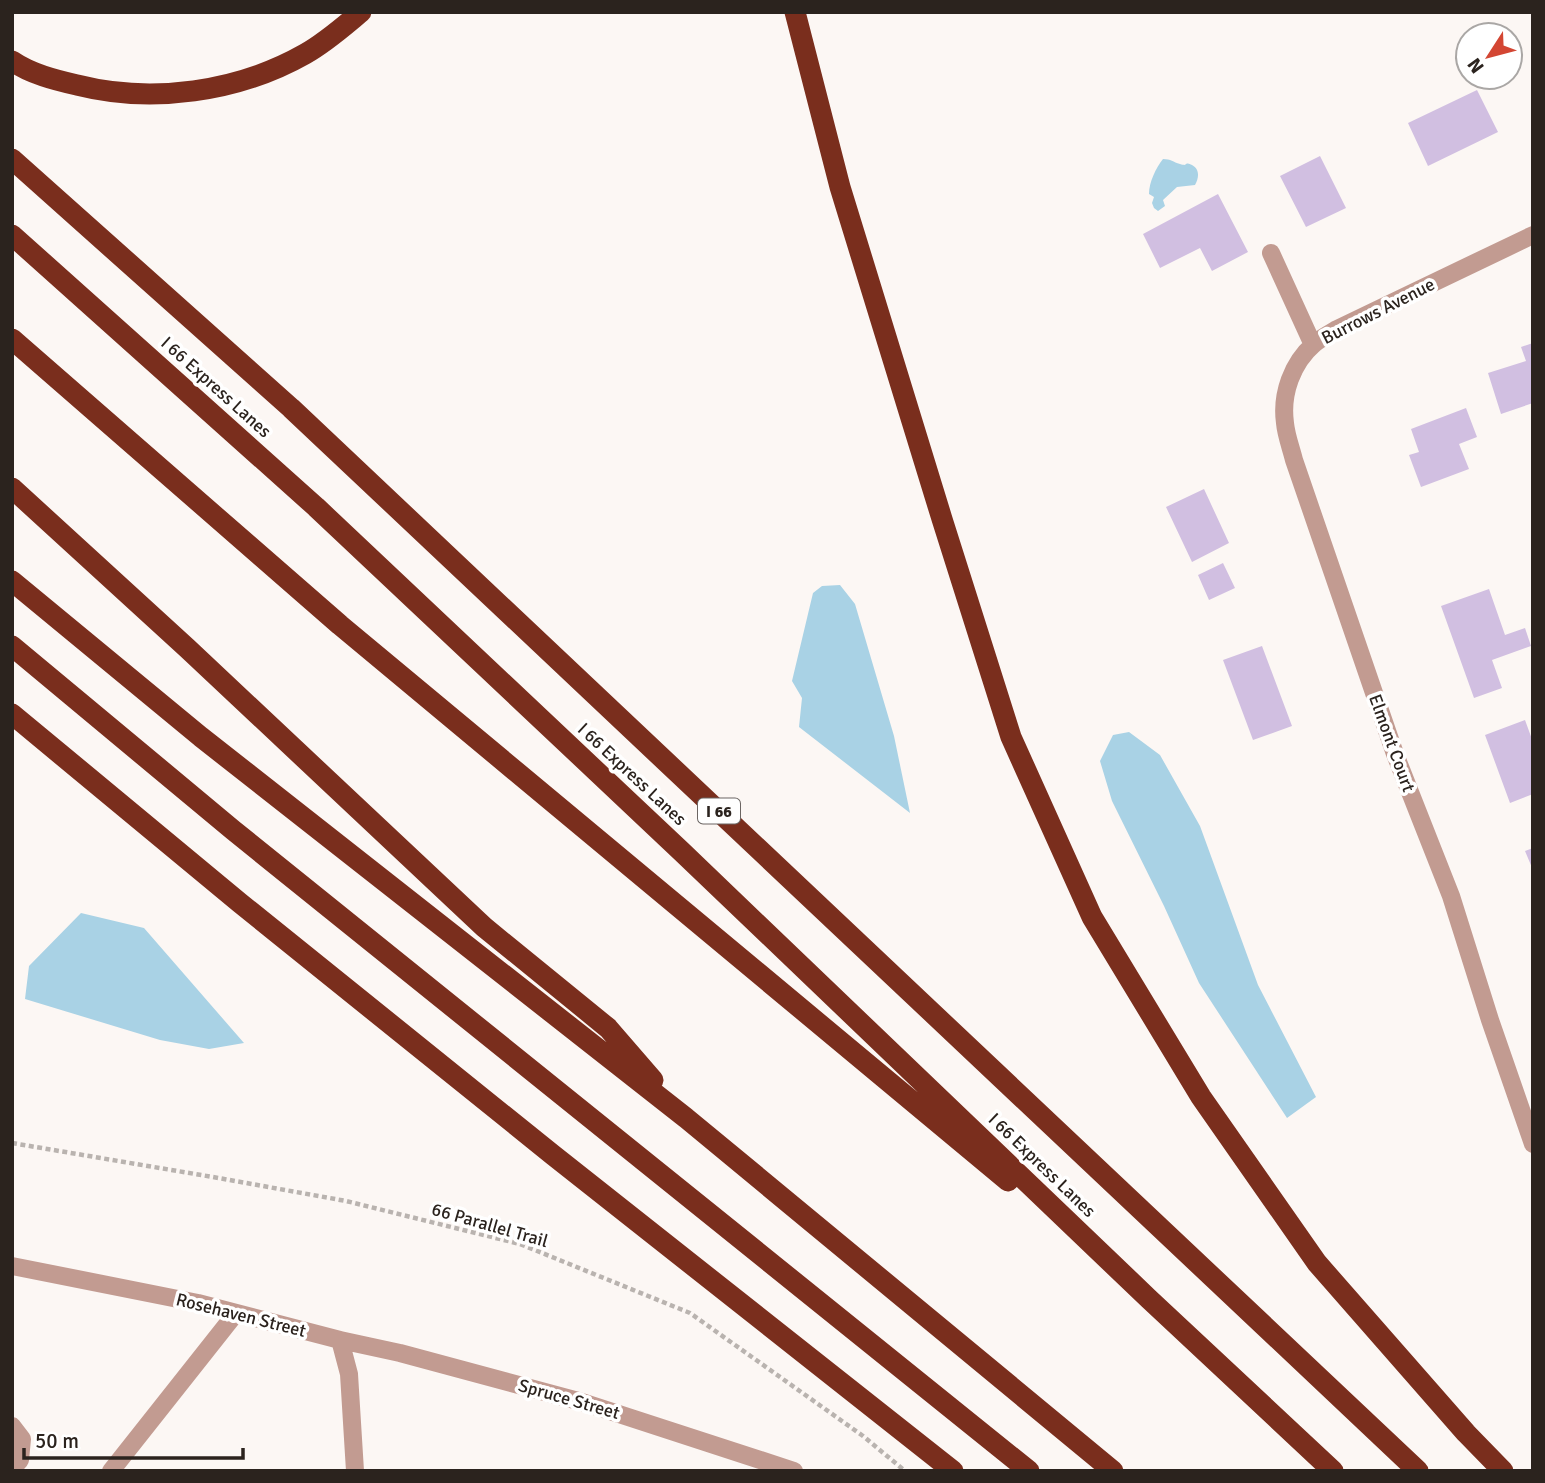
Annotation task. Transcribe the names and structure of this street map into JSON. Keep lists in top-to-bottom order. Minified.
{"streets":{"highway":["I 66 Express Lanes","I 66"],"street":["Burrows Avenue","Elmont Court","Rosehaven Street","Spruce Street"],"path":["66 Parallel Trail"]},"crossings":[["Burrows Avenue","Elmont Court"],["Rosehaven Street","Spruce Street"]],"scale_bar":"50 m","north":"bottom left"}
